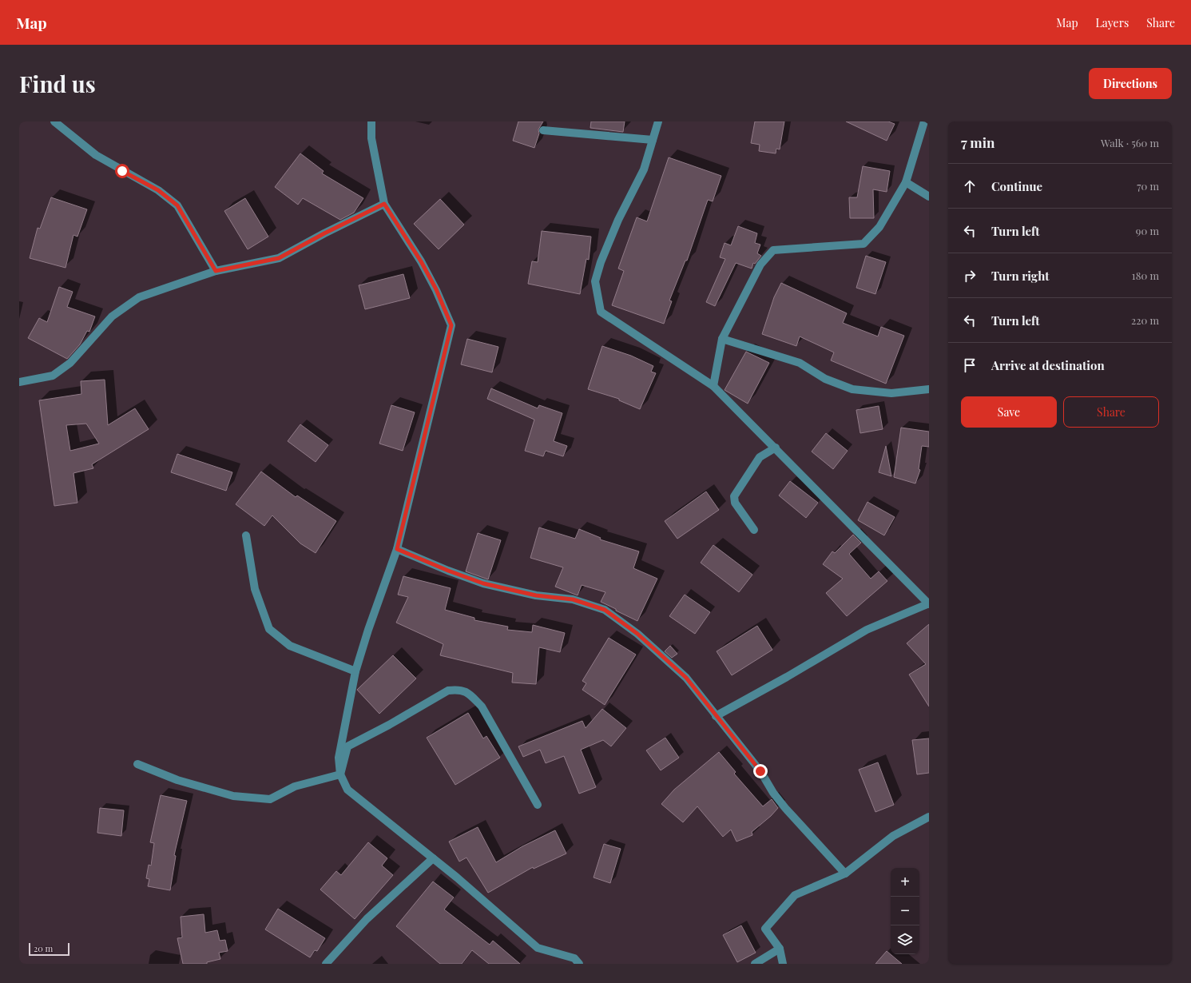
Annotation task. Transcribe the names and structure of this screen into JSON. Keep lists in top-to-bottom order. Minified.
{"scale_bar":"20 m","page":{"header":"Map","nav":["Map","Layers","Share"],"buttons":["Directions",["Save","Share"]],"title":"Find us","heading":["7 min","Walk · 560 m"],"list":[["Continue","70 m"],["Turn left","90 m"],["Turn right","180 m"],["Turn left","220 m"],"Arrive at destination"],"map_buttons":["+","−"],"scale":"20 m"}}
